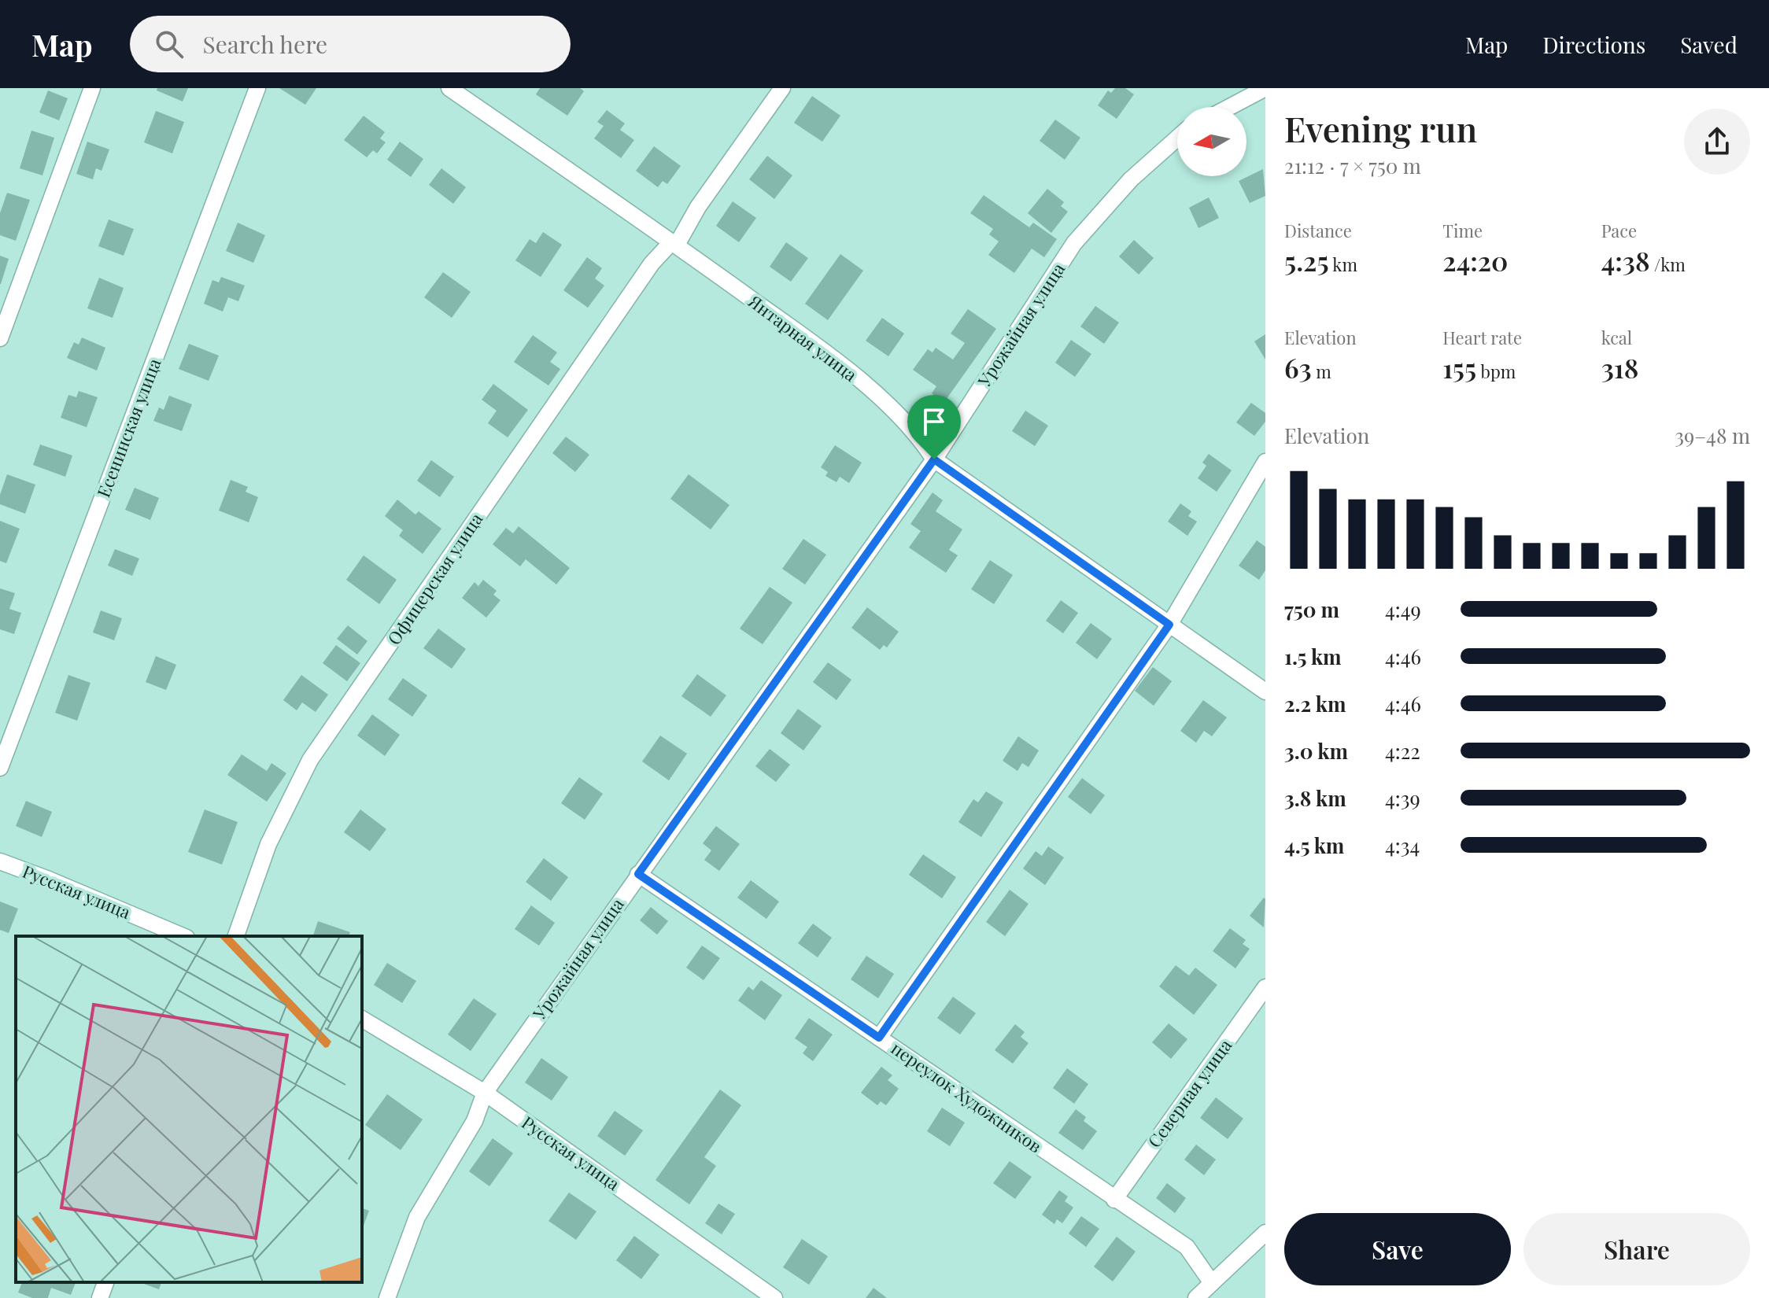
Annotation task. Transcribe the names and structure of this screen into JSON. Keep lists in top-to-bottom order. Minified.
{"streets":{"street":["Урожайная улица","Янтарная улица","Есенинская улица","Офицерская улица","Русская улица","Северная улица","переулок Художников"]},"crossings":[["Урожайная улица","Янтарная улица"],["Урожайная улица","Русская улица"],["Урожайная улица","переулок Художников"],["Янтарная улица","Офицерская улица"],["Северная улица","переулок Художников"]],"north":"left","page":{"header":"Map","search":"Search here","nav":["Map","Directions","Saved"],"heading":["Evening run","21:12 · 7 × 750 m"],"stats":[["Distance","5.25 km"],["Time","24:20"],["Pace","4:38 /km"],["Elevation","63 m"],["Heart rate","155 bpm"],["kcal","318"]],"chart":["Elevation","39–48 m"],"list":[{"name":"750 m","note":"4:49"},{"name":"1.5 km","note":"4:46"},{"name":"2.2 km","note":"4:46"},{"name":"3.0 km","note":"4:22"},{"name":"3.8 km","note":"4:39"},{"name":"4.5 km","note":"4:34"}],"buttons":["Save","Share"]}}
